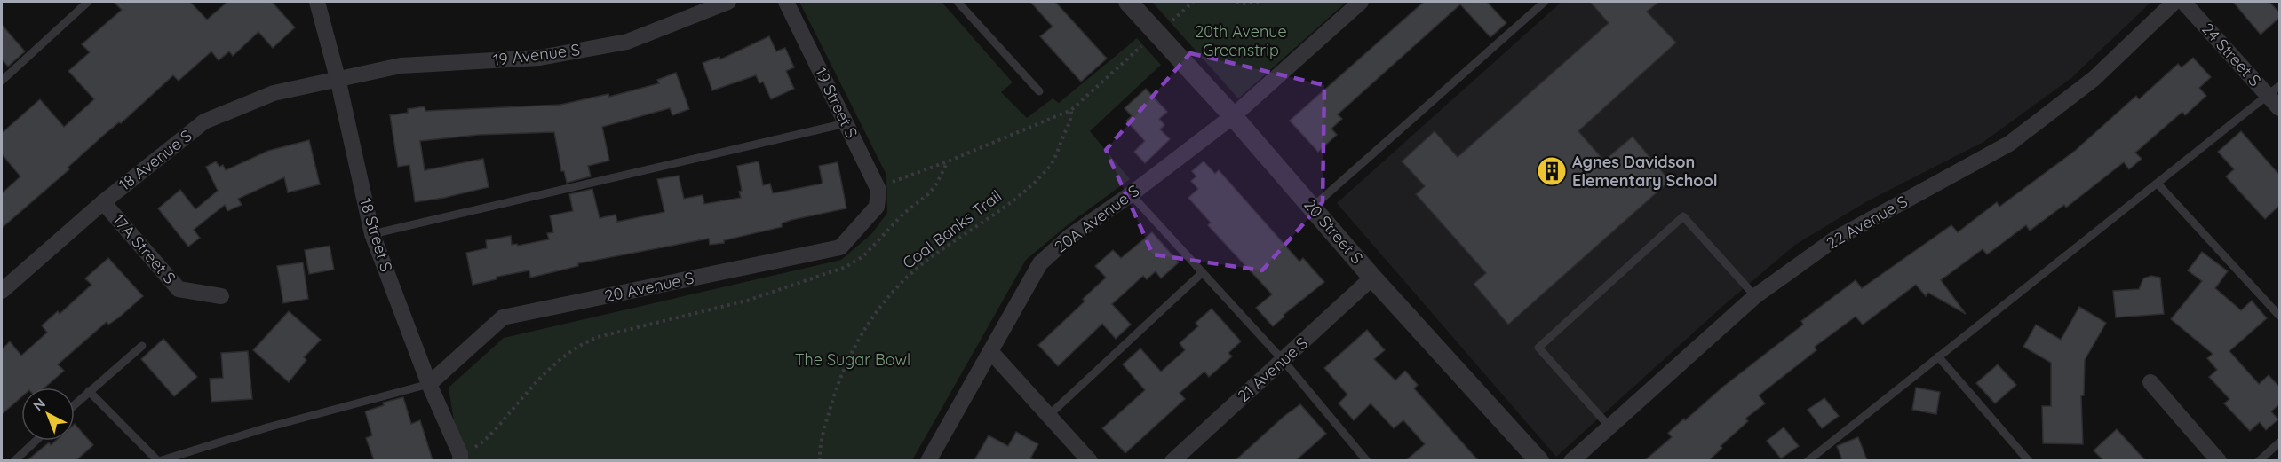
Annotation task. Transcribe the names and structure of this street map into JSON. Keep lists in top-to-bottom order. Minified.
{"streets":{"street":["19 Avenue S","24 Street S","19 Street S","18 Avenue S","20A Avenue S","22 Avenue S","20 Street S","18 Street S","17A Street S","20 Avenue S","21 Avenue S"],"path":["Coal Banks Trail"]},"crossings":[["19 Avenue S","18 Avenue S"],["19 Avenue S","18 Street S"],["19 Street S","20 Avenue S"],["18 Avenue S","18 Street S"],["18 Avenue S","17A Street S"],["20A Avenue S","20 Street S"],["20 Street S","21 Avenue S"],["18 Street S","20 Avenue S"]],"parks":["20th Avenue Greenstrip","The Sugar Bowl"],"places":{"building":["Agnes Davidson Elementary School"]},"north":"top left"}
